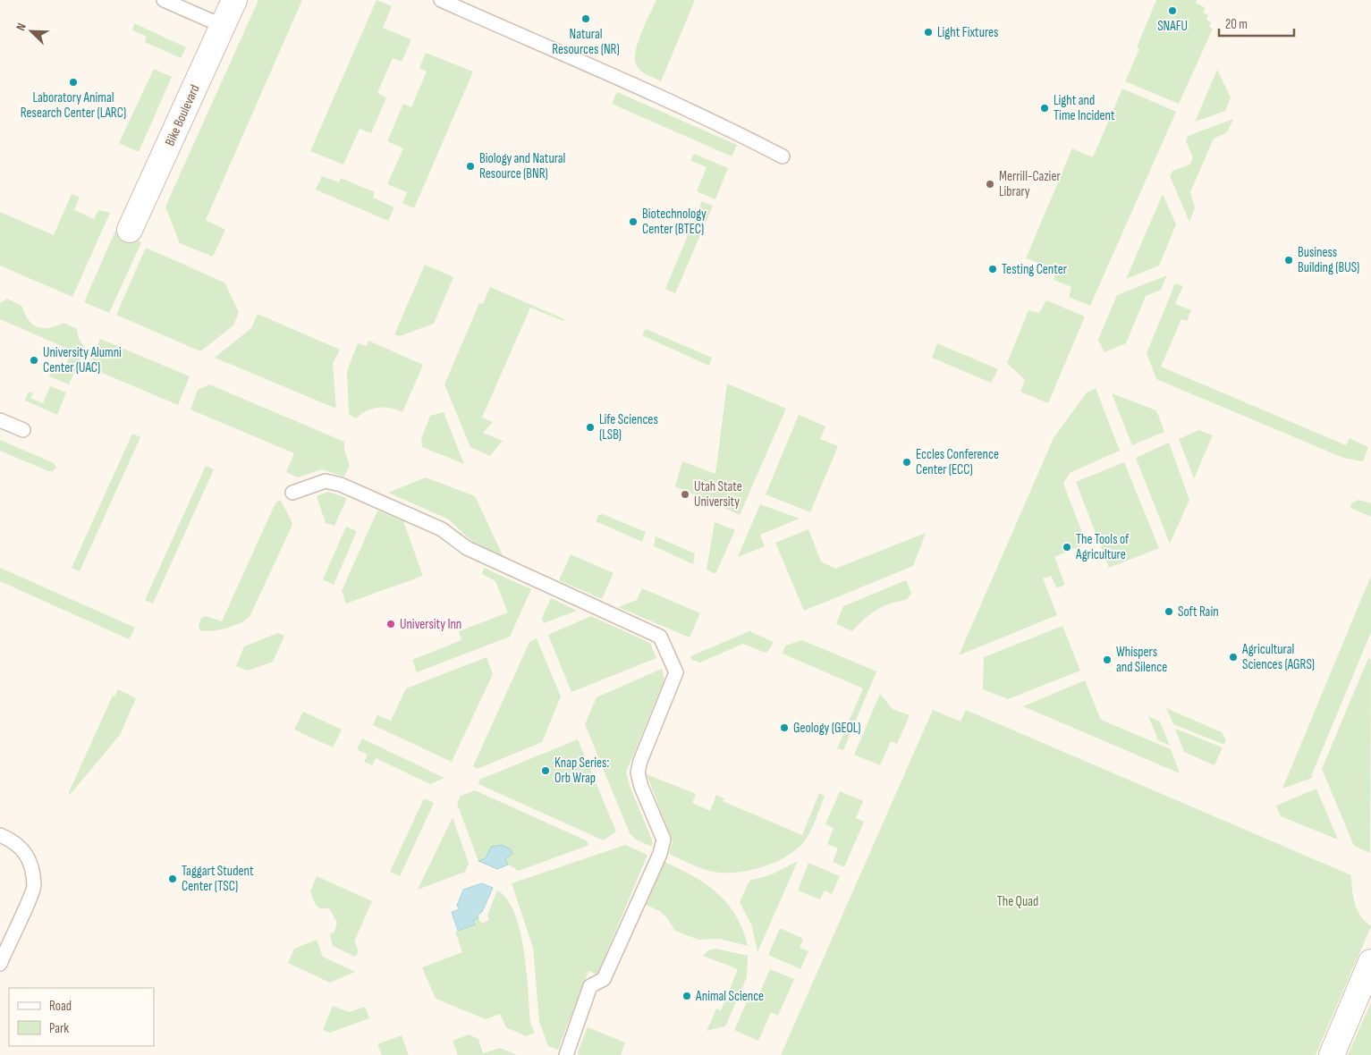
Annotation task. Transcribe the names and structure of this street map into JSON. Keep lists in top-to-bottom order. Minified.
{"streets":{"street":["Bike Boulevard"]},"parks":["The Quad"],"places":["SNAFU","Natural Resources (NR)","Light Fixtures","Laboratory Animal Research Center (LARC)","Light and Time Incident","Biology and Natural Resource (BNR)","Merrill-Cazier Library","Biotechnology Center (BTEC)","Business Building (BUS)","Testing Center","University Alumni Center (UAC)","Life Sciences (LSB)","Eccles Conference Center (ECC)","Utah State University","The Tools of Agriculture","Soft Rain","University Inn","Agricultural Sciences (AGRS)","Whispers and Silence","Geology (GEOL)","Knap Series: Orb Wrap","Taggart Student Center (TSC)","Animal Science"],"legend":["Road","Park"],"scale_bar":"20 m","north":"top left"}
